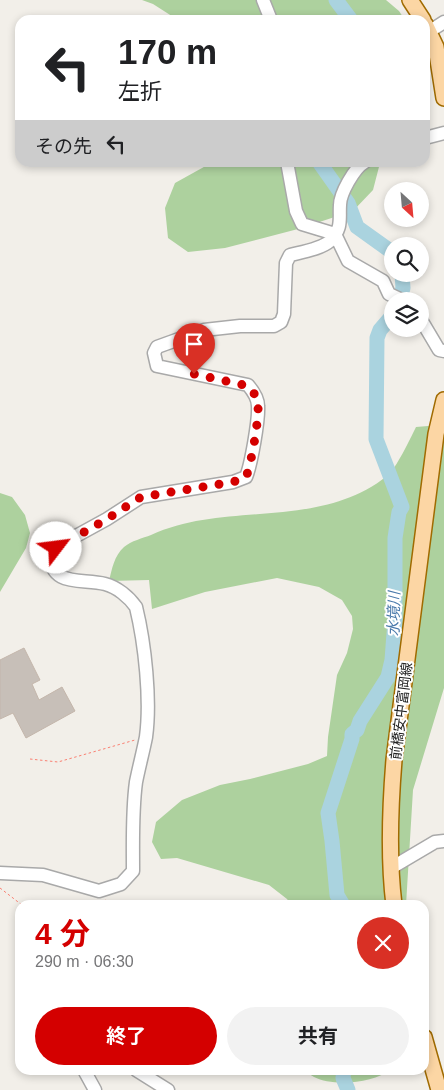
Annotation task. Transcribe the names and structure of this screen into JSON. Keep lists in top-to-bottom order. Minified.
{"streets":{"main road":["前橋安中富岡線"]},"water":["水境川"],"north":"bottom right","page":{"turn":["170 m","左折"],"then":"その先","heading":["4 分","290 m · 06:30"],"buttons":["終了","共有"]}}
